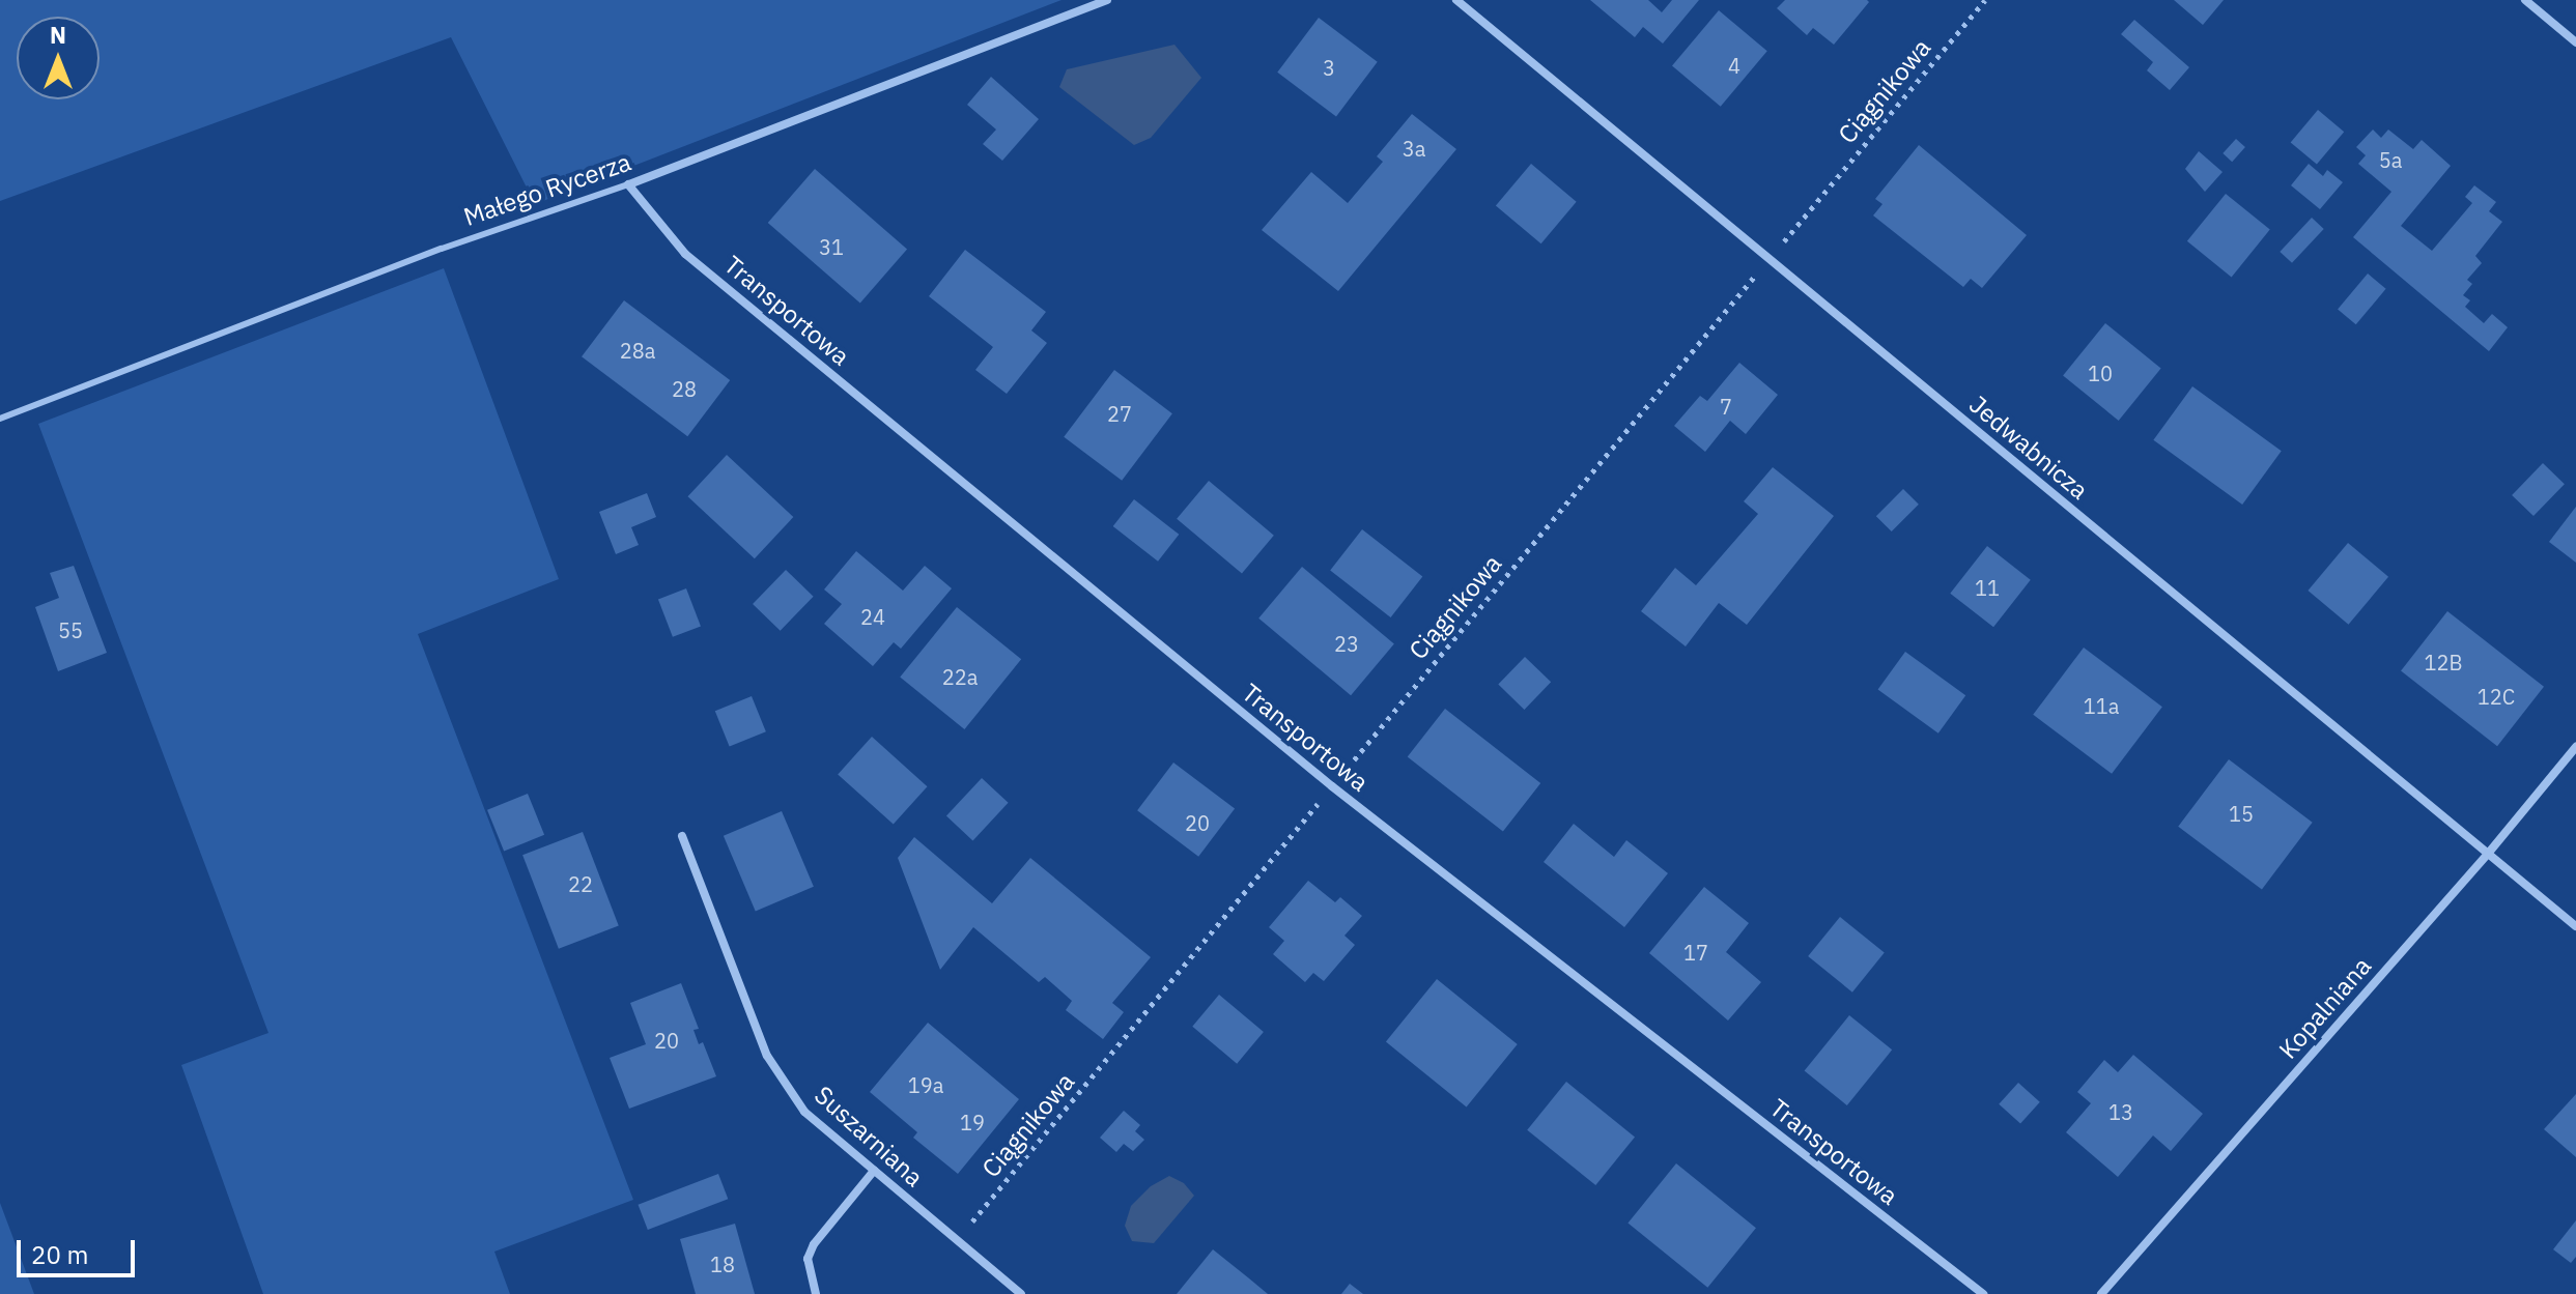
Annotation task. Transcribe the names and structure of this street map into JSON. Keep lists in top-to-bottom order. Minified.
{"streets":{"street":["Małego Rycerza","Transportowa","Jedwabnicza","Kopalniana","Suszarniana"],"path":["Ciągnikowa"]},"crossings":[["Ciągnikowa","Transportowa"],["Ciągnikowa","Jedwabnicza"],["Ciągnikowa","Suszarniana"],["Małego Rycerza","Transportowa"],["Jedwabnicza","Kopalniana"]],"house_numbers":["4","3","3a","5a","31","28a","10","28","7","27","11","24","55","23","12B","22a","12C","11a","15","20","22","17","20","19a","13","19","18"],"scale_bar":"20 m","north":"top"}
